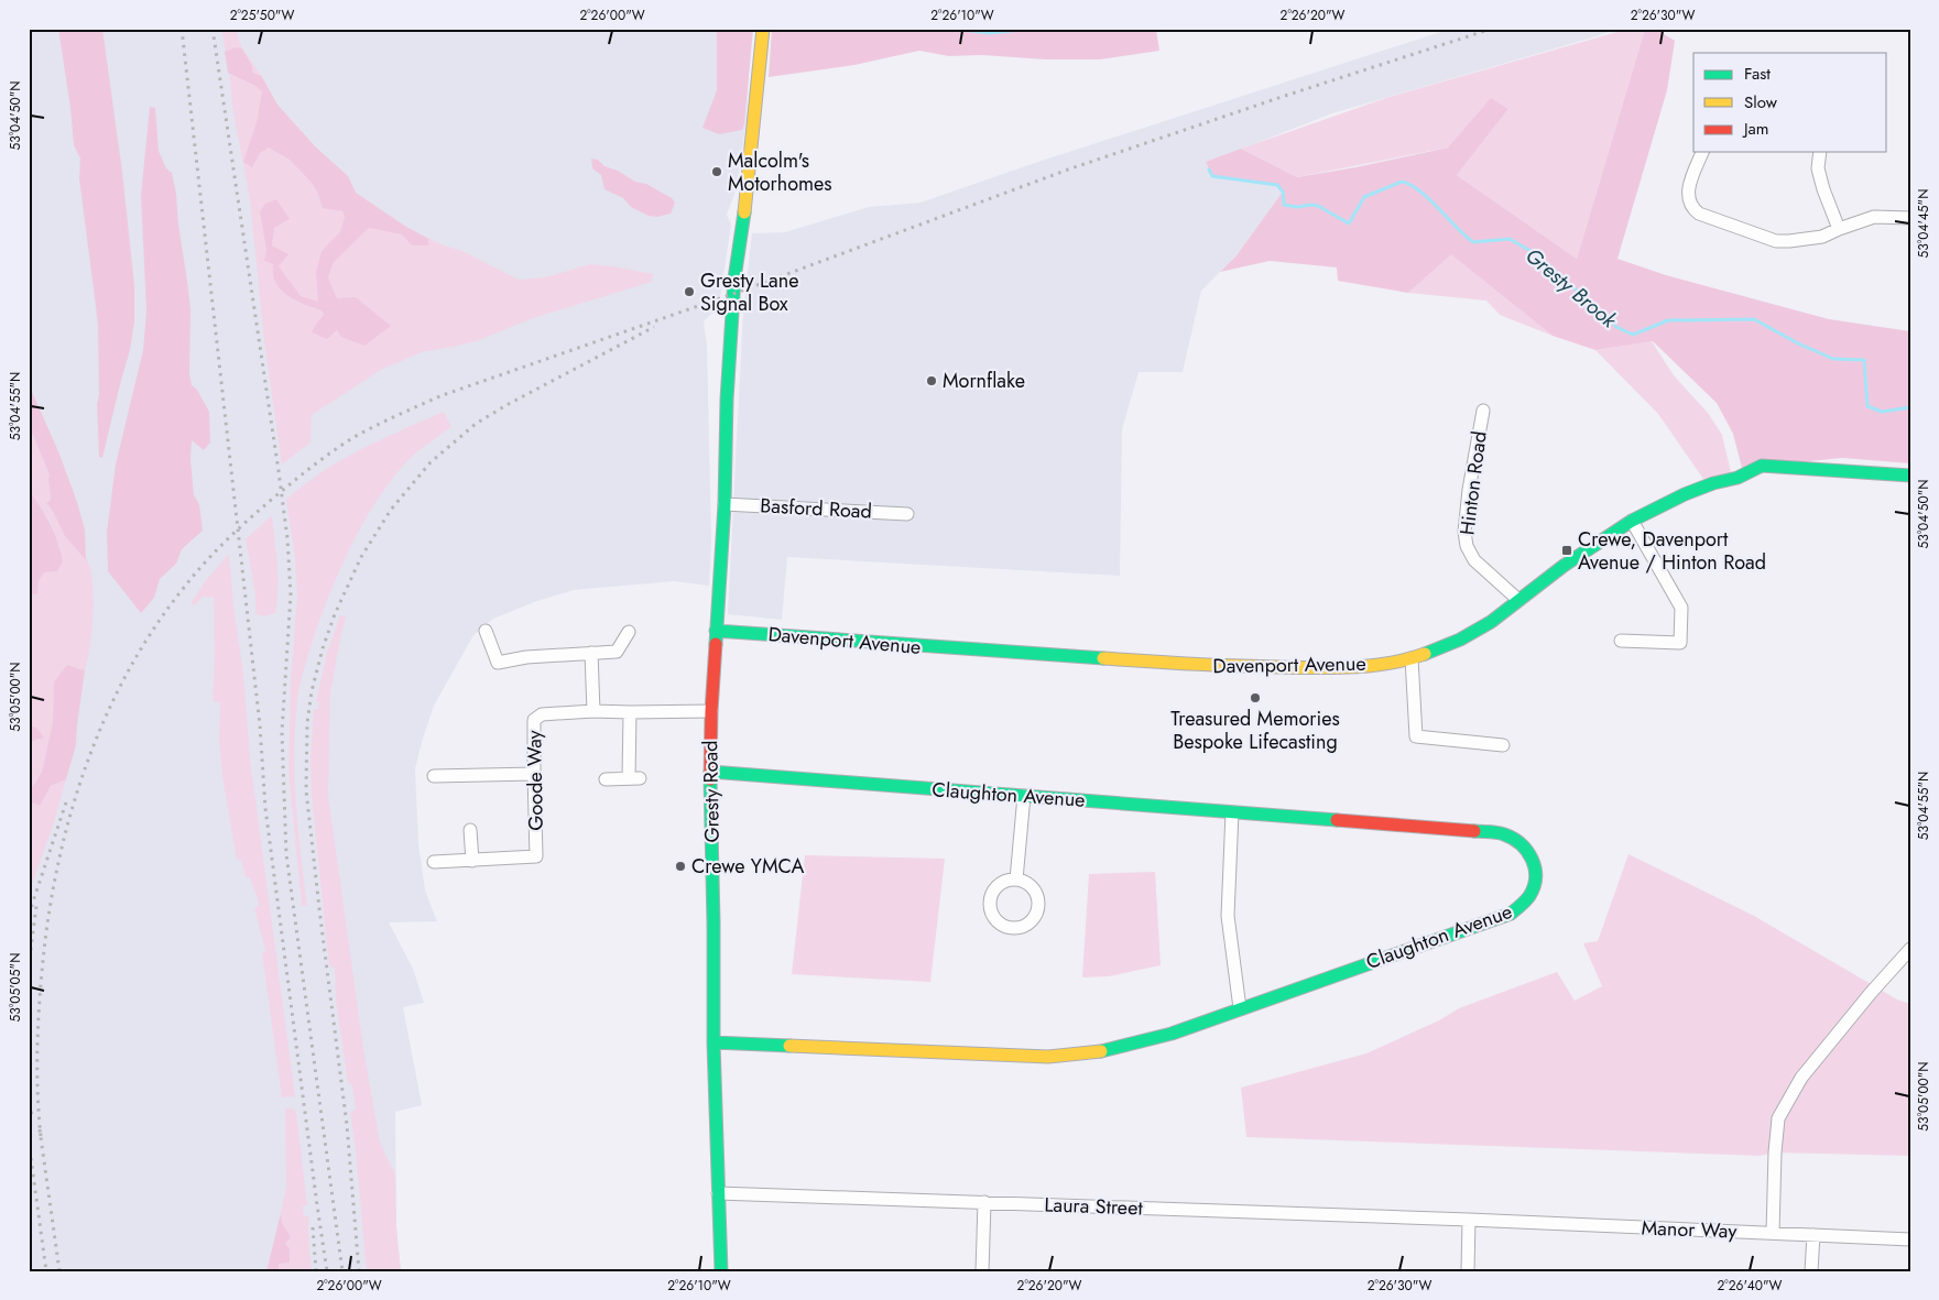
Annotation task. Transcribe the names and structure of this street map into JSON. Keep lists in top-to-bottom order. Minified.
{"streets":{"street":["Hinton Road","Basford Road","Davenport Avenue","Goode Way","Gresty Road","Claughton Avenue","Laura Street","Manor Way"]},"crossings":[["Hinton Road","Davenport Avenue"],["Basford Road","Gresty Road"],["Davenport Avenue","Gresty Road"],["Goode Way","Gresty Road"],["Gresty Road","Claughton Avenue"],["Gresty Road","Laura Street"],["Laura Street","Manor Way"]],"water":["Gresty Brook"],"places":{"other":["Malcolm's Motorhomes","Gresty Lane Signal Box","Mornflake","Treasured Memories Bespoke Lifecasting","Crewe YMCA"],"transit":["Crewe, Davenport Avenue / Hinton Road"]},"legend":["Fast","Slow","Jam"],"coordinates":["2°25'50\"W","2°26'00\"W","2°26'10\"W","2°26'20\"W","2°26'30\"W","53°04'50\"N","53°04'45\"N","53°04'55\"N","53°05'00\"N","53°05'05\"N","2°26'40\"W"]}
